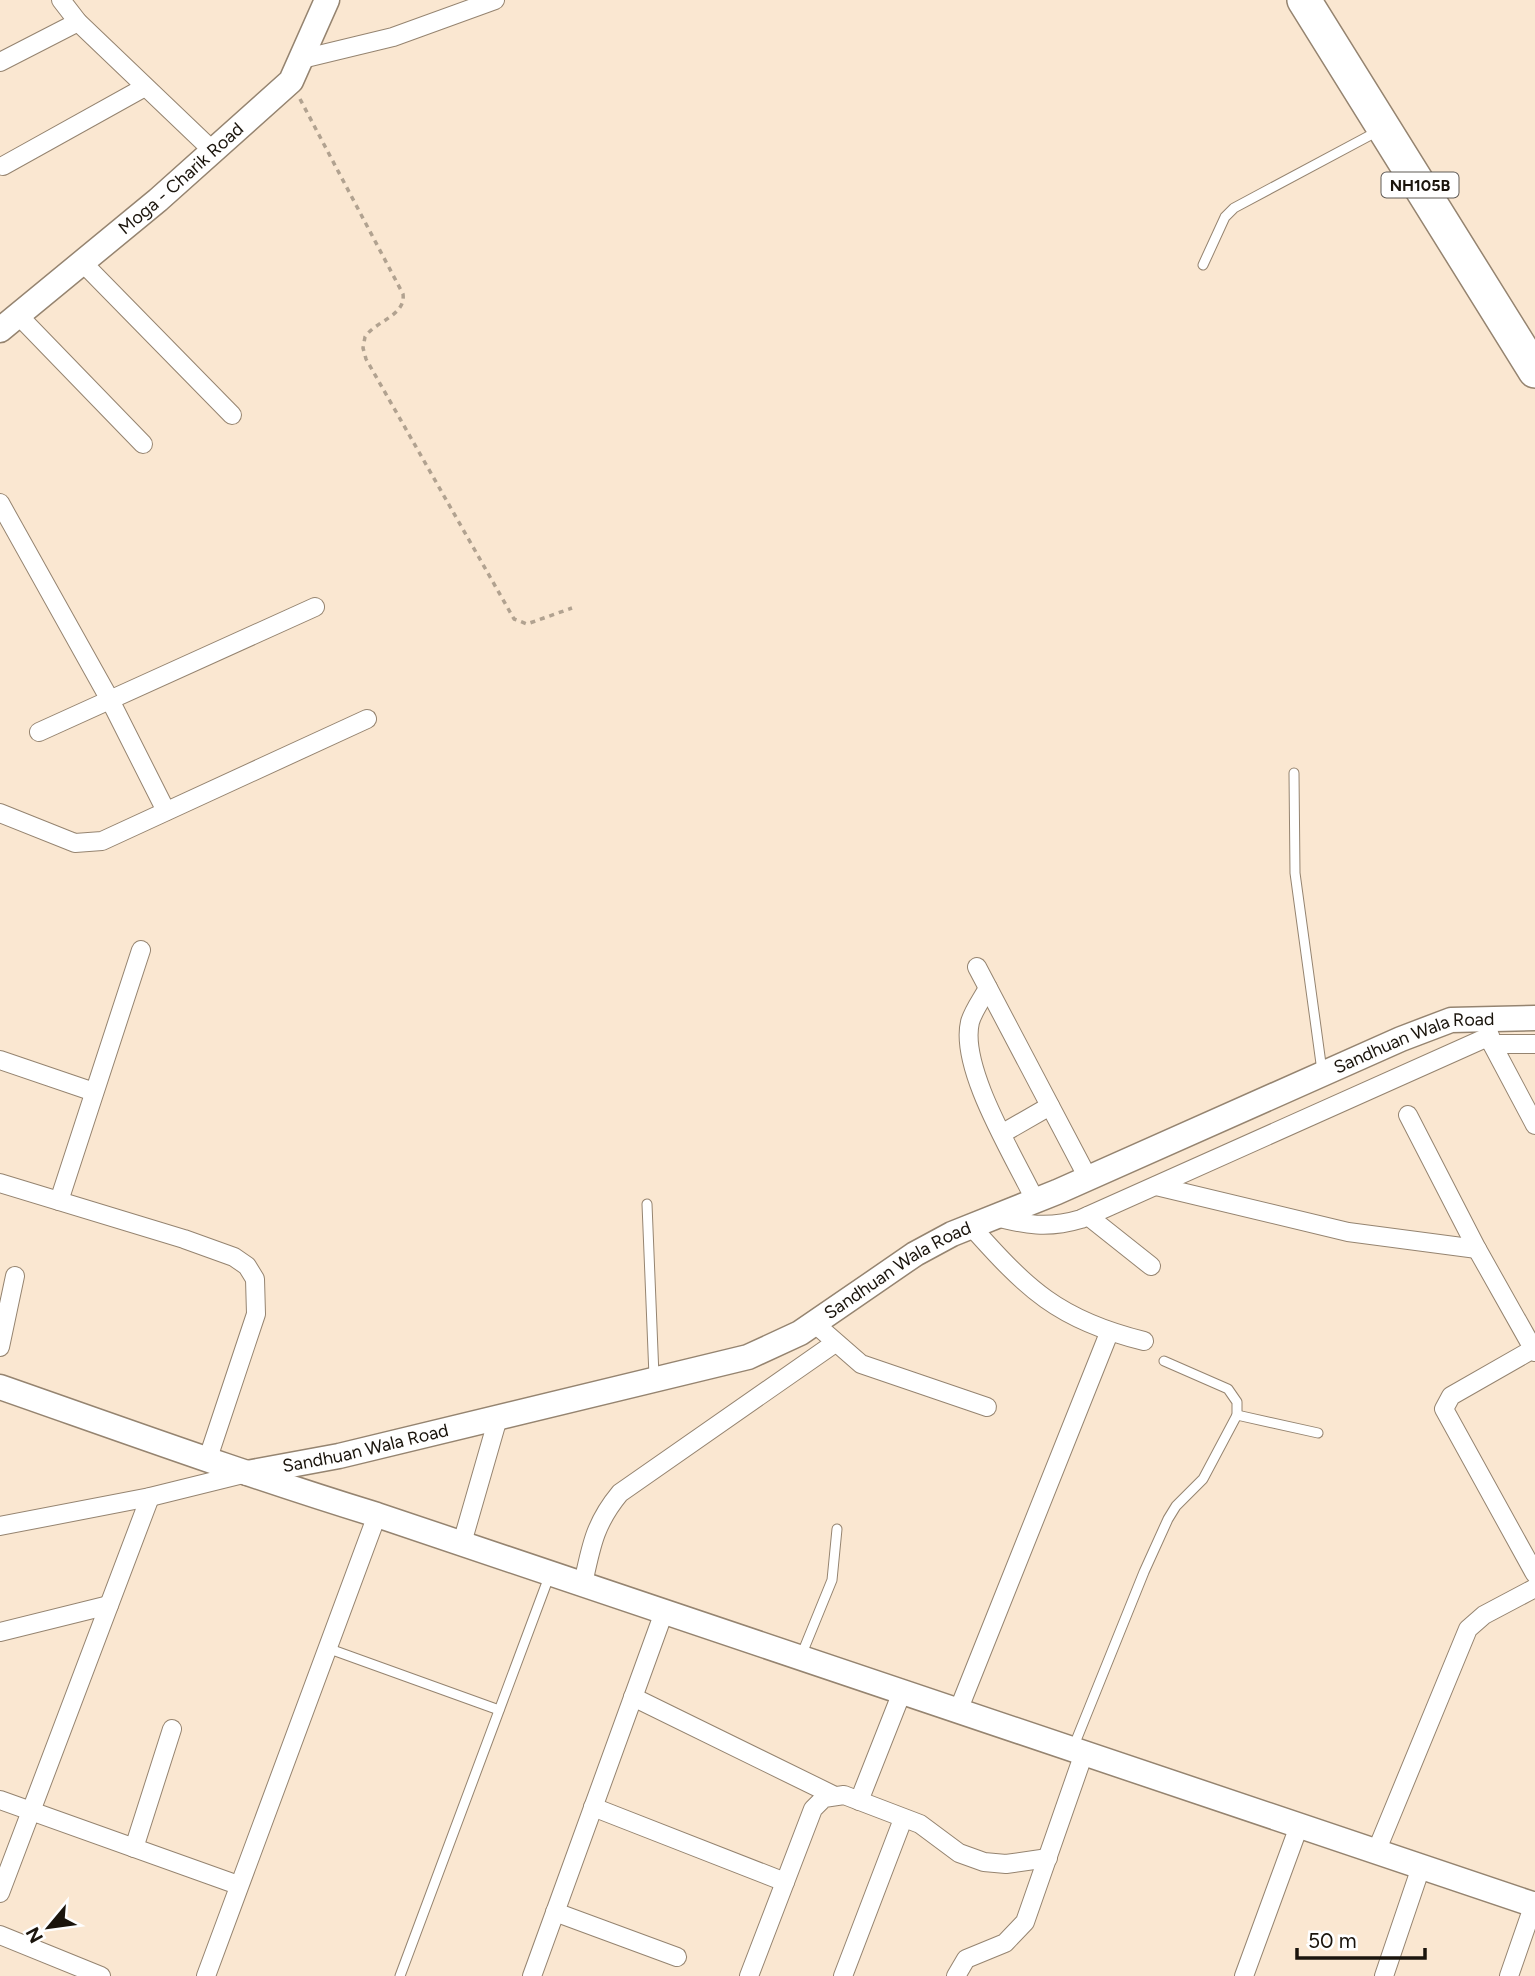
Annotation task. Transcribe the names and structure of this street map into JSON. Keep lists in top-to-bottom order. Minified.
{"streets":{"highway":["NH105B"],"street":["Moga - Charik Road","Sandhuan Wala Road"]},"scale_bar":"50 m","north":"bottom left"}
